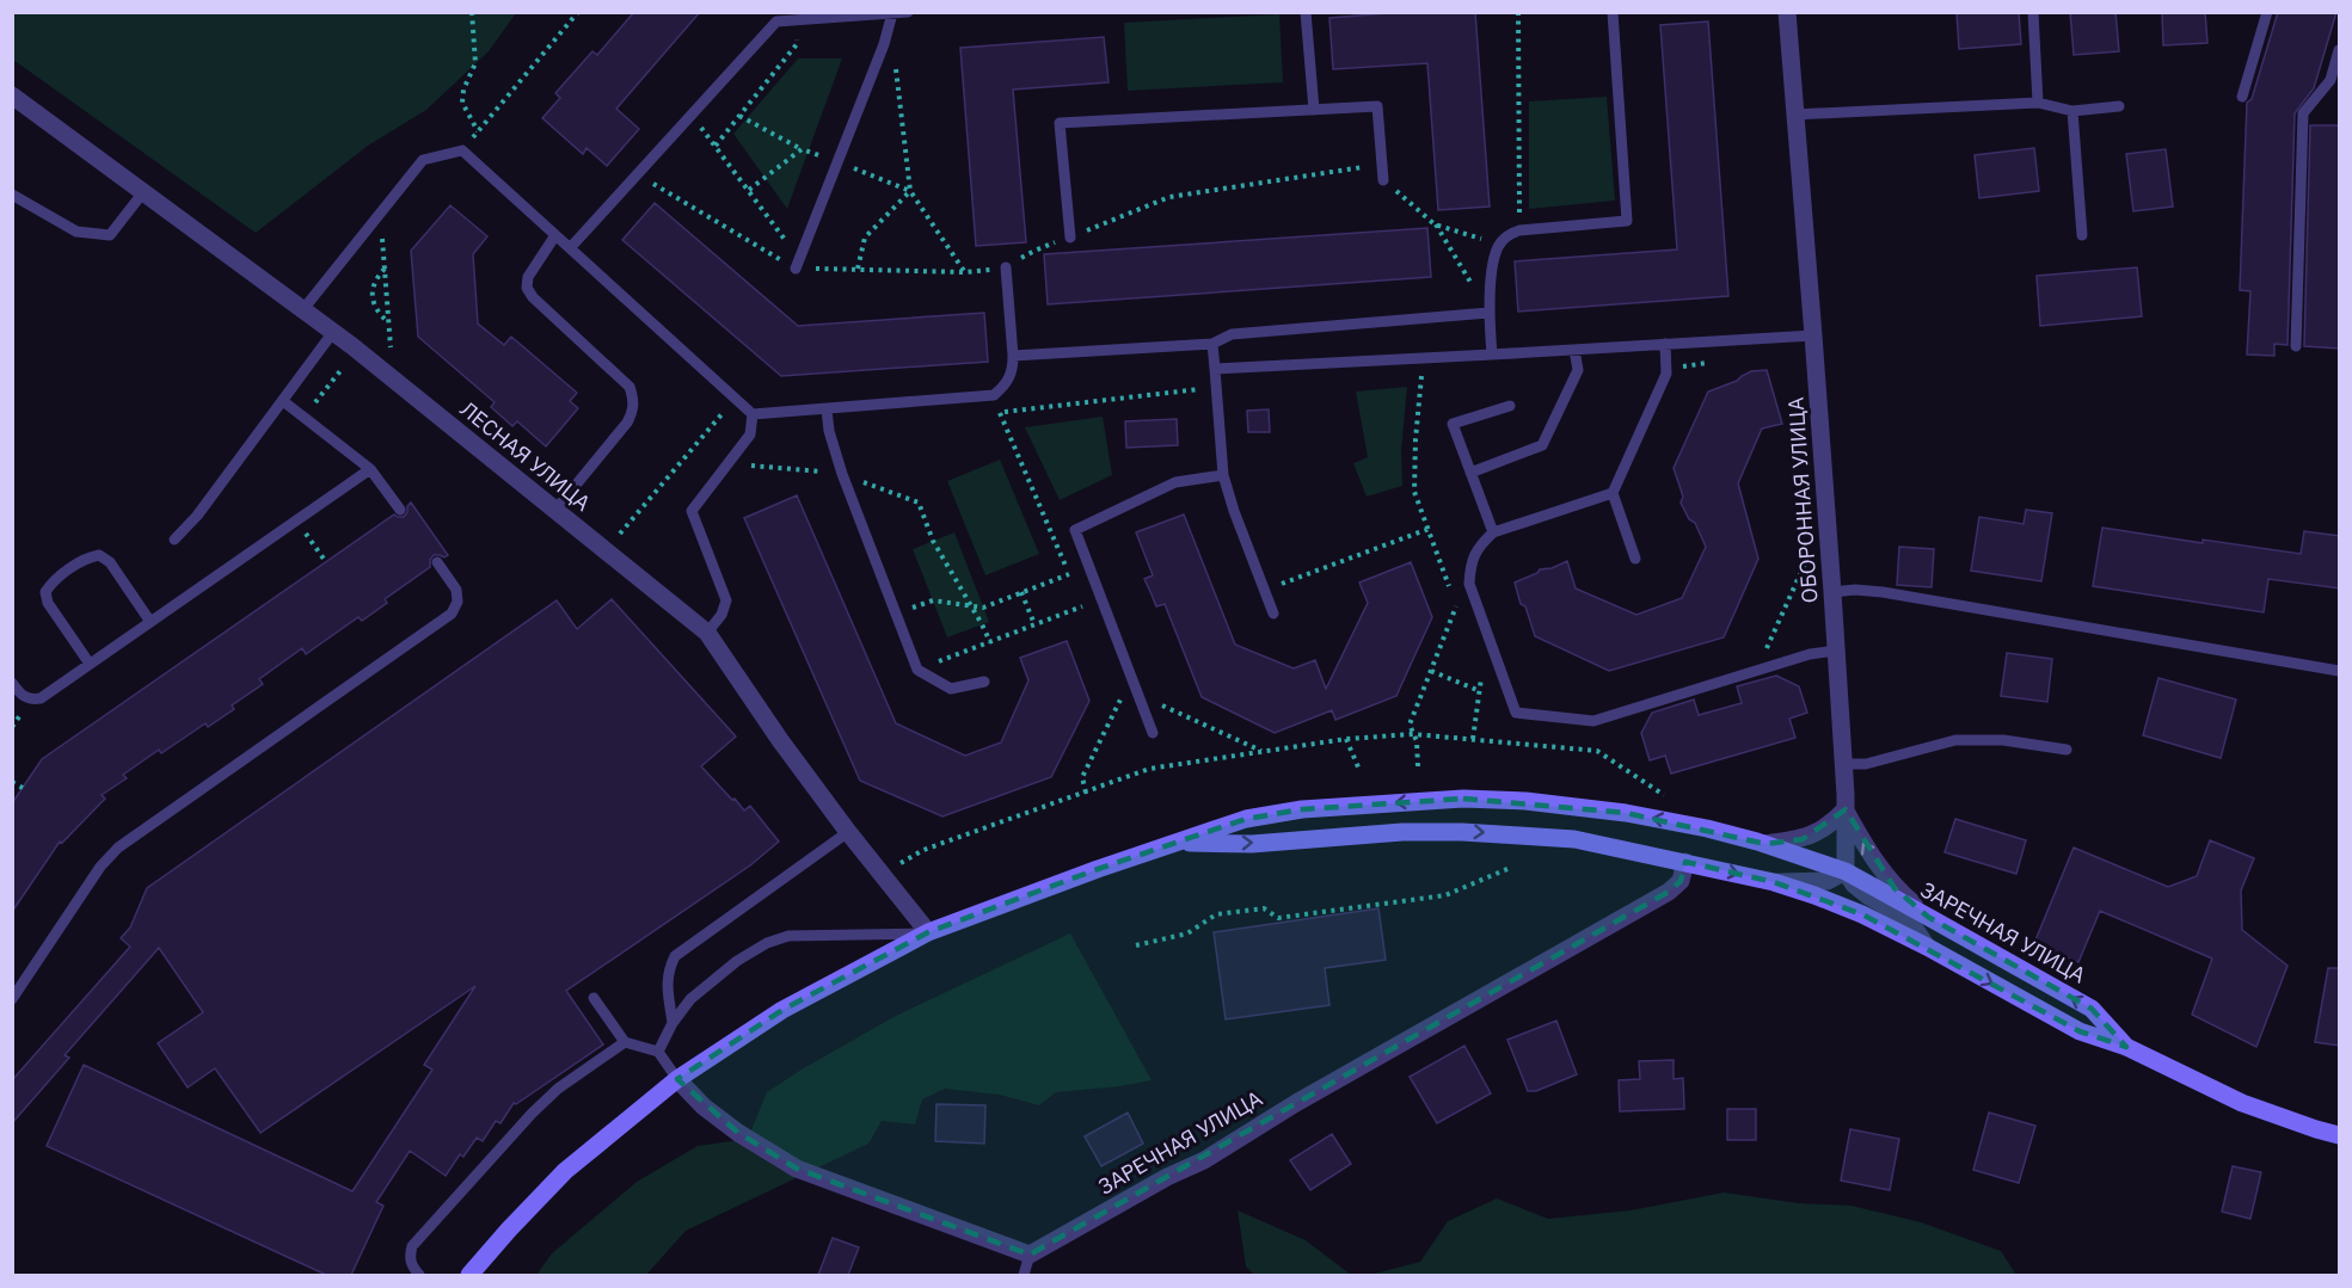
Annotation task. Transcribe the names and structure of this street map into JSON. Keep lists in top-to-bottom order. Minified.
{"streets":{"main road":["ЗАРЕЧНАЯ УЛИЦА"],"street":["ЛЕСНАЯ УЛИЦА","ОБОРОННАЯ УЛИЦА"]},"crossings":[["ЛЕСНАЯ УЛИЦА","ЗАРЕЧНАЯ УЛИЦА"],["ОБОРОННАЯ УЛИЦА","ЗАРЕЧНАЯ УЛИЦА"]]}
